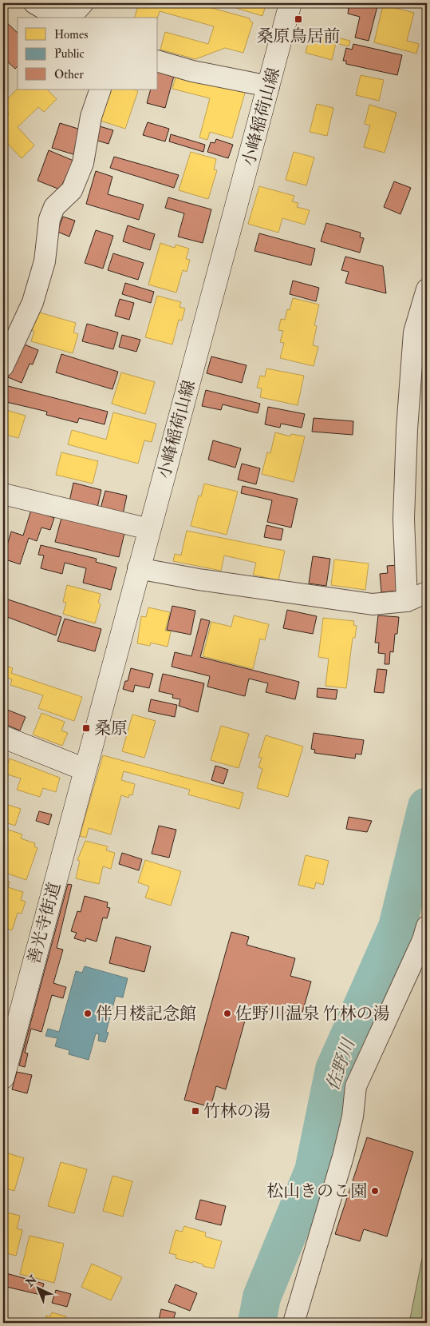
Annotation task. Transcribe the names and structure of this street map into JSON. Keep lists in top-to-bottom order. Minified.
{"streets":{"main road":["小峰稲荷山線","善光寺街道"]},"crossings":[["小峰稲荷山線","善光寺街道"]],"water":["佐野川"],"places":{"transit":["桑原鳥居前","桑原","竹林の湯"],"other":["伴月楼記念館","佐野川温泉 竹林の湯","松山きのこ園"]},"legend":["Homes","Public","Other"],"north":"top left"}
